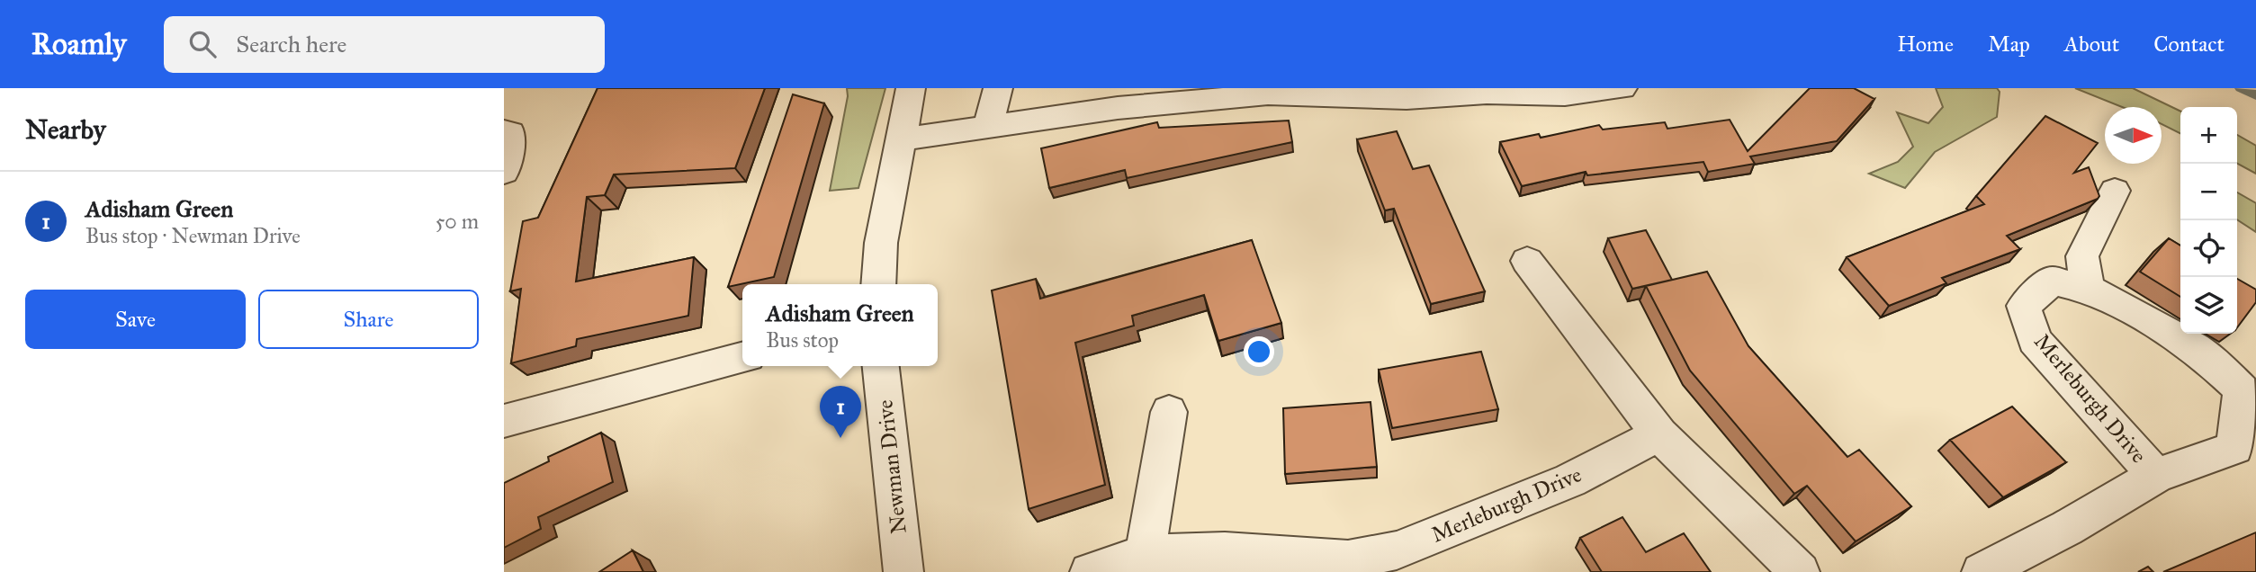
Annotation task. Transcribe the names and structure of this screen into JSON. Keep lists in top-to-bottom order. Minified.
{"streets":{"street":["Merleburgh Drive","Newman Drive"]},"north":"right","page":{"header":"Roamly","search":"Search here","nav":["Home","Map","About","Contact"],"heading":"Nearby","map_buttons":["+","−"],"list":[{"mark":"1","name":"Adisham Green","note":"Bus stop · Newman Drive","value":"50 m"}],"buttons":["Save","Share"],"popup":["Adisham Green","Bus stop"],"pins":"1"}}
